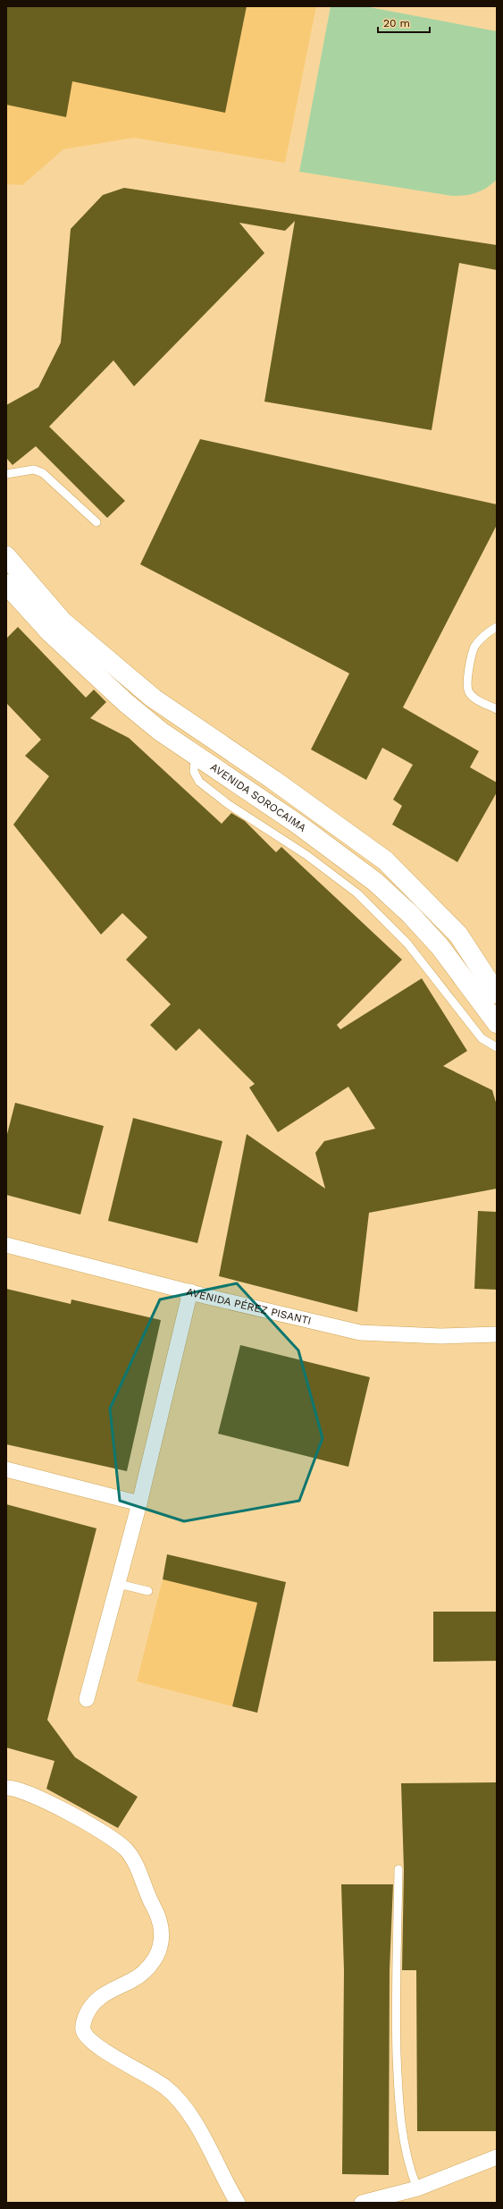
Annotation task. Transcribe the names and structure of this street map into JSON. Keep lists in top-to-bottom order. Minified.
{"streets":{"main road":["AVENIDA SOROCAIMA"],"street":["AVENIDA PÉREZ PISANTI"]},"scale_bar":"20 m"}
